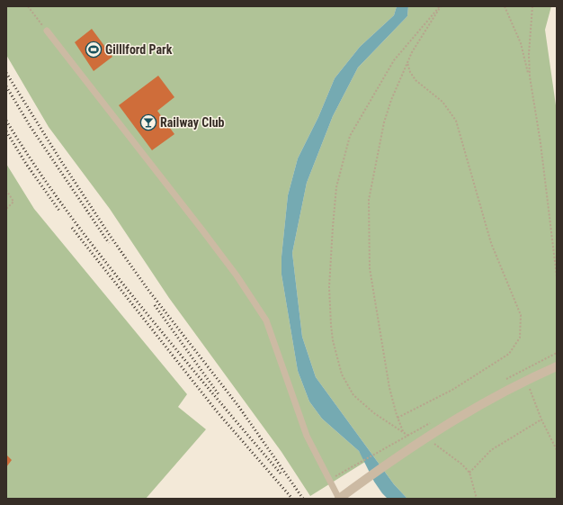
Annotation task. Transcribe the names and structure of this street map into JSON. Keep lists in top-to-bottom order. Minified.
{"places":{"sports":["Gilllford Park"],"bar":["Railway Club"]}}
